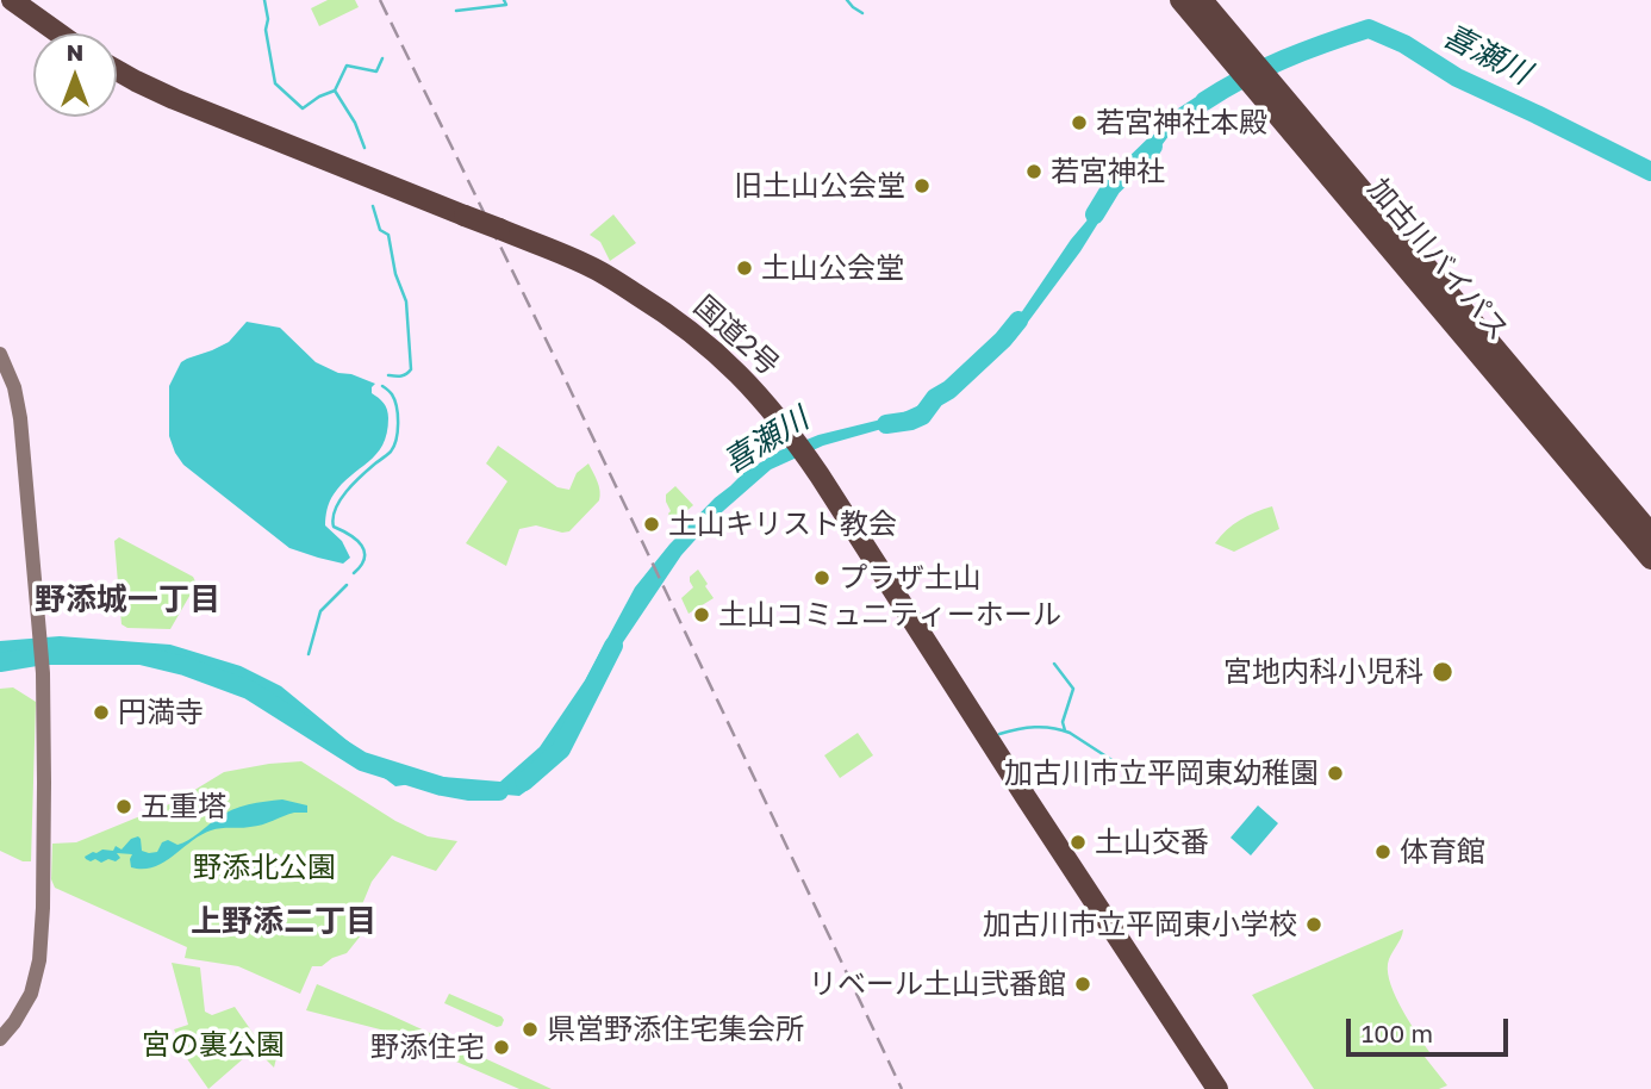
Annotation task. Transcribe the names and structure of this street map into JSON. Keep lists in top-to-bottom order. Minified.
{"streets":{"highway":["加古川バイパス","国道2号"]},"districts":["野添城一丁目","上野添二丁目"],"water":["喜瀬川"],"parks":["野添北公園","宮の裏公園"],"places":["若宮神社本殿","若宮神社","旧土山公会堂","土山公会堂","土山キリスト教会","プラザ土山","土山コミュニティーホール","宮地内科小児科","円満寺","加古川市立平岡東幼稚園","五重塔","土山交番","体育館","加古川市立平岡東小学校","リベール土山弐番館","県営野添住宅集会所","野添住宅"],"scale_bar":"100 m","north":"top"}
